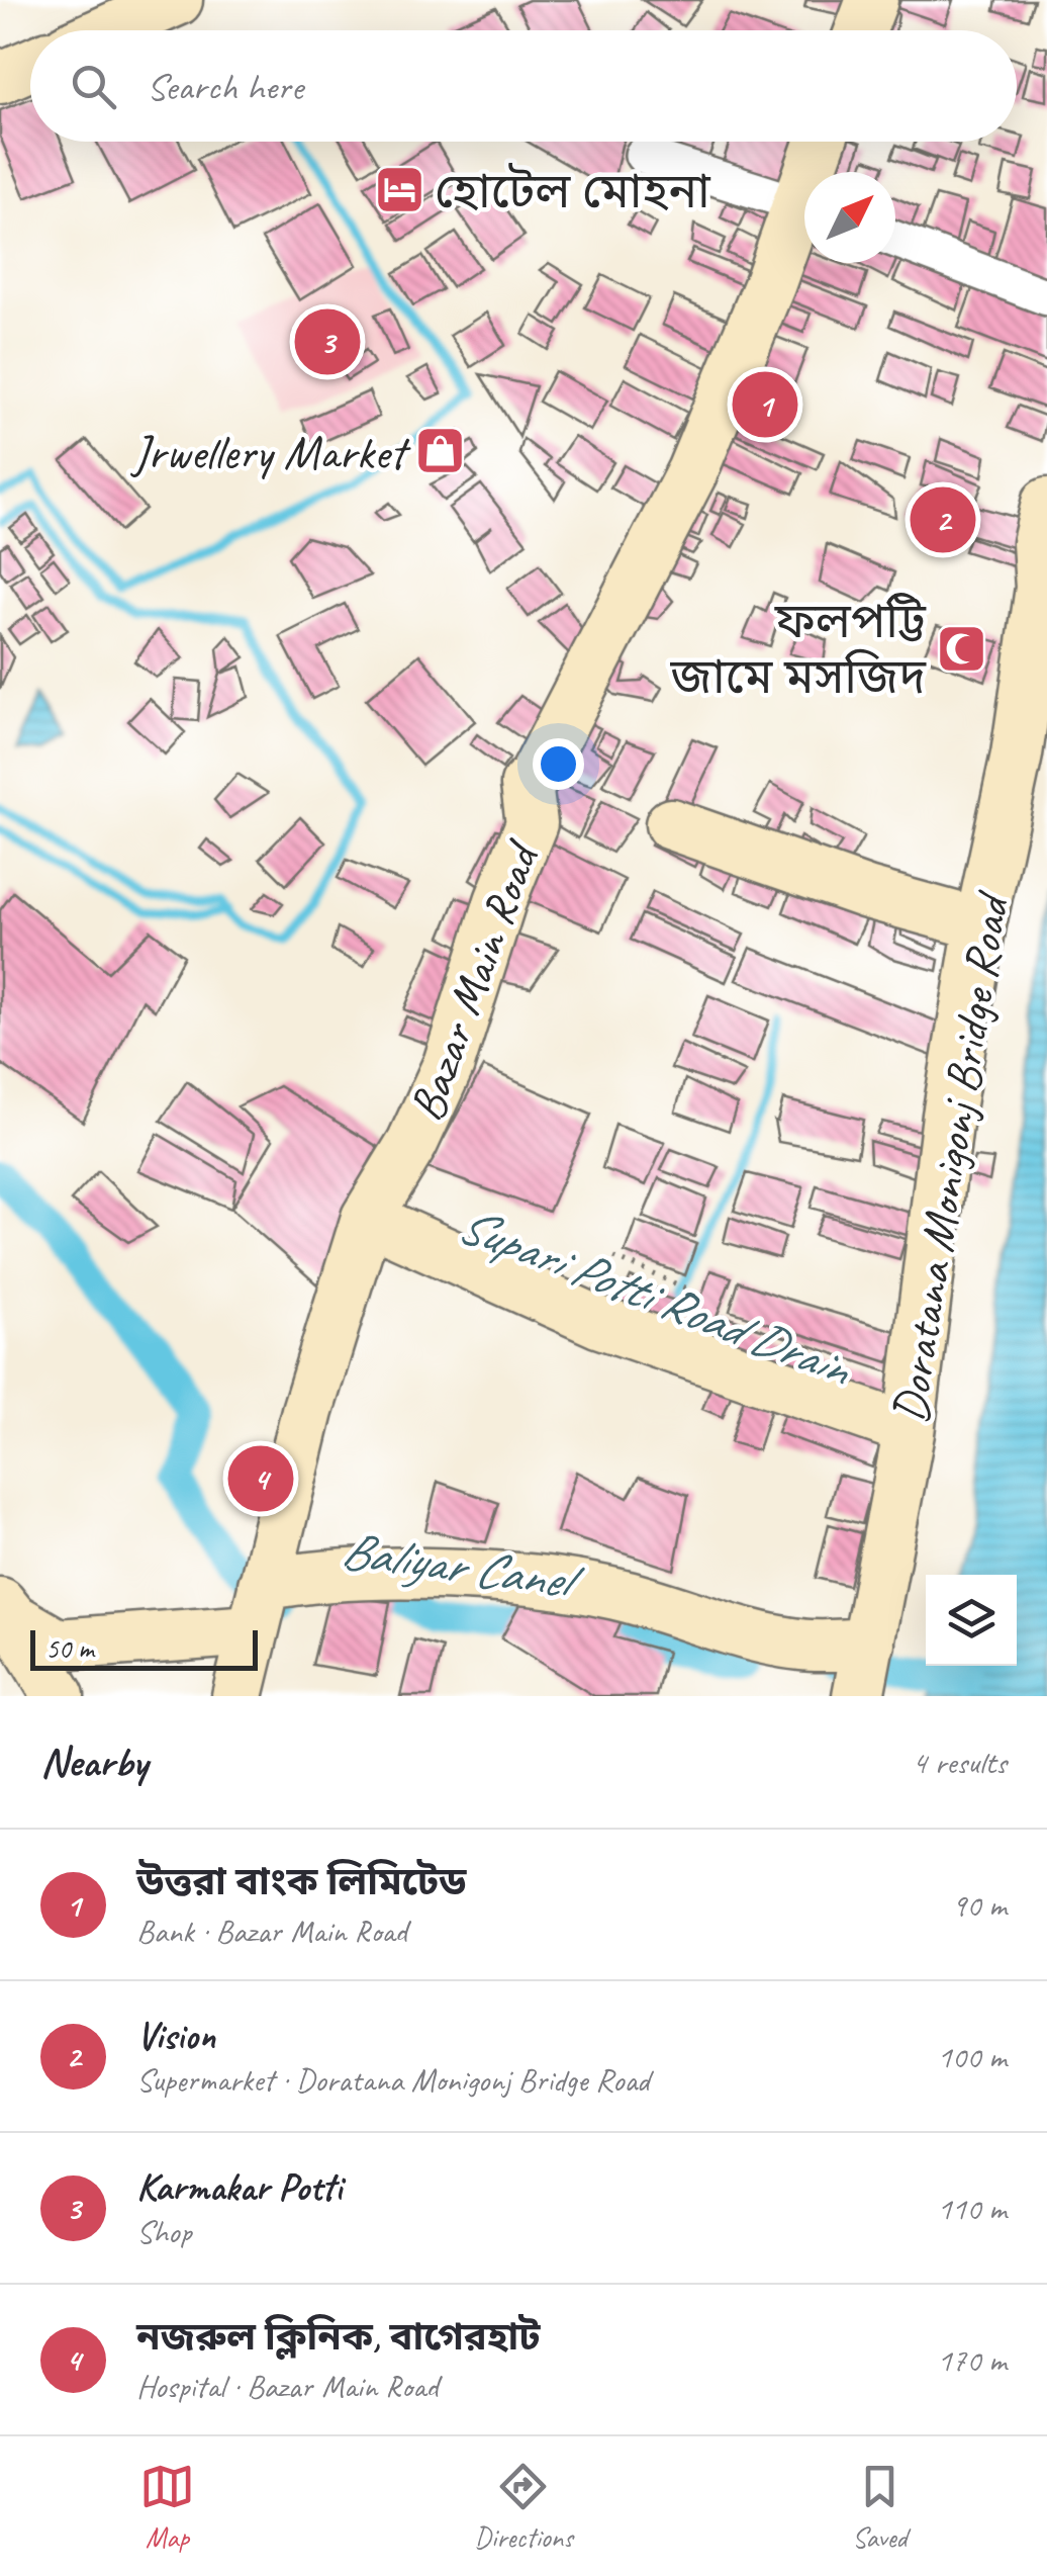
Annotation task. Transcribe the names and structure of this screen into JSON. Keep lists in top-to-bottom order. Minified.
{"streets":{"street":["Bazar Main Road","Doratana Monigonj Bridge Road"]},"water":["Supari Potti Road Drain","Baliyar Canel"],"places":{"hotel":["হোটেল মোহনা"],"shop":["Jrwellery Market"],"mosque":["ফলপট্টি জামে মসজিদ"]},"scale_bar":"50 m","north":"top right","page":{"search":"Search here","pins":["3","1","2","4"],"scale":"50 m","heading":["Nearby","4 results"],"list":[{"mark":"1","name":"উত্তরা বাংক লিমিটেড","note":"Bank · Bazar Main Road","value":"90 m"},{"mark":"2","name":"Vision","note":"Supermarket · Doratana Monigonj Bridge Road","value":"100 m"},{"mark":"3","name":"Karmakar Potti","note":"Shop","value":"110 m"},{"mark":"4","name":"নজরুল ক্লিনিক, বাগেরহাট","note":"Hospital · Bazar Main Road","value":"170 m"}],"nav":["Map","Directions","Saved"]}}
